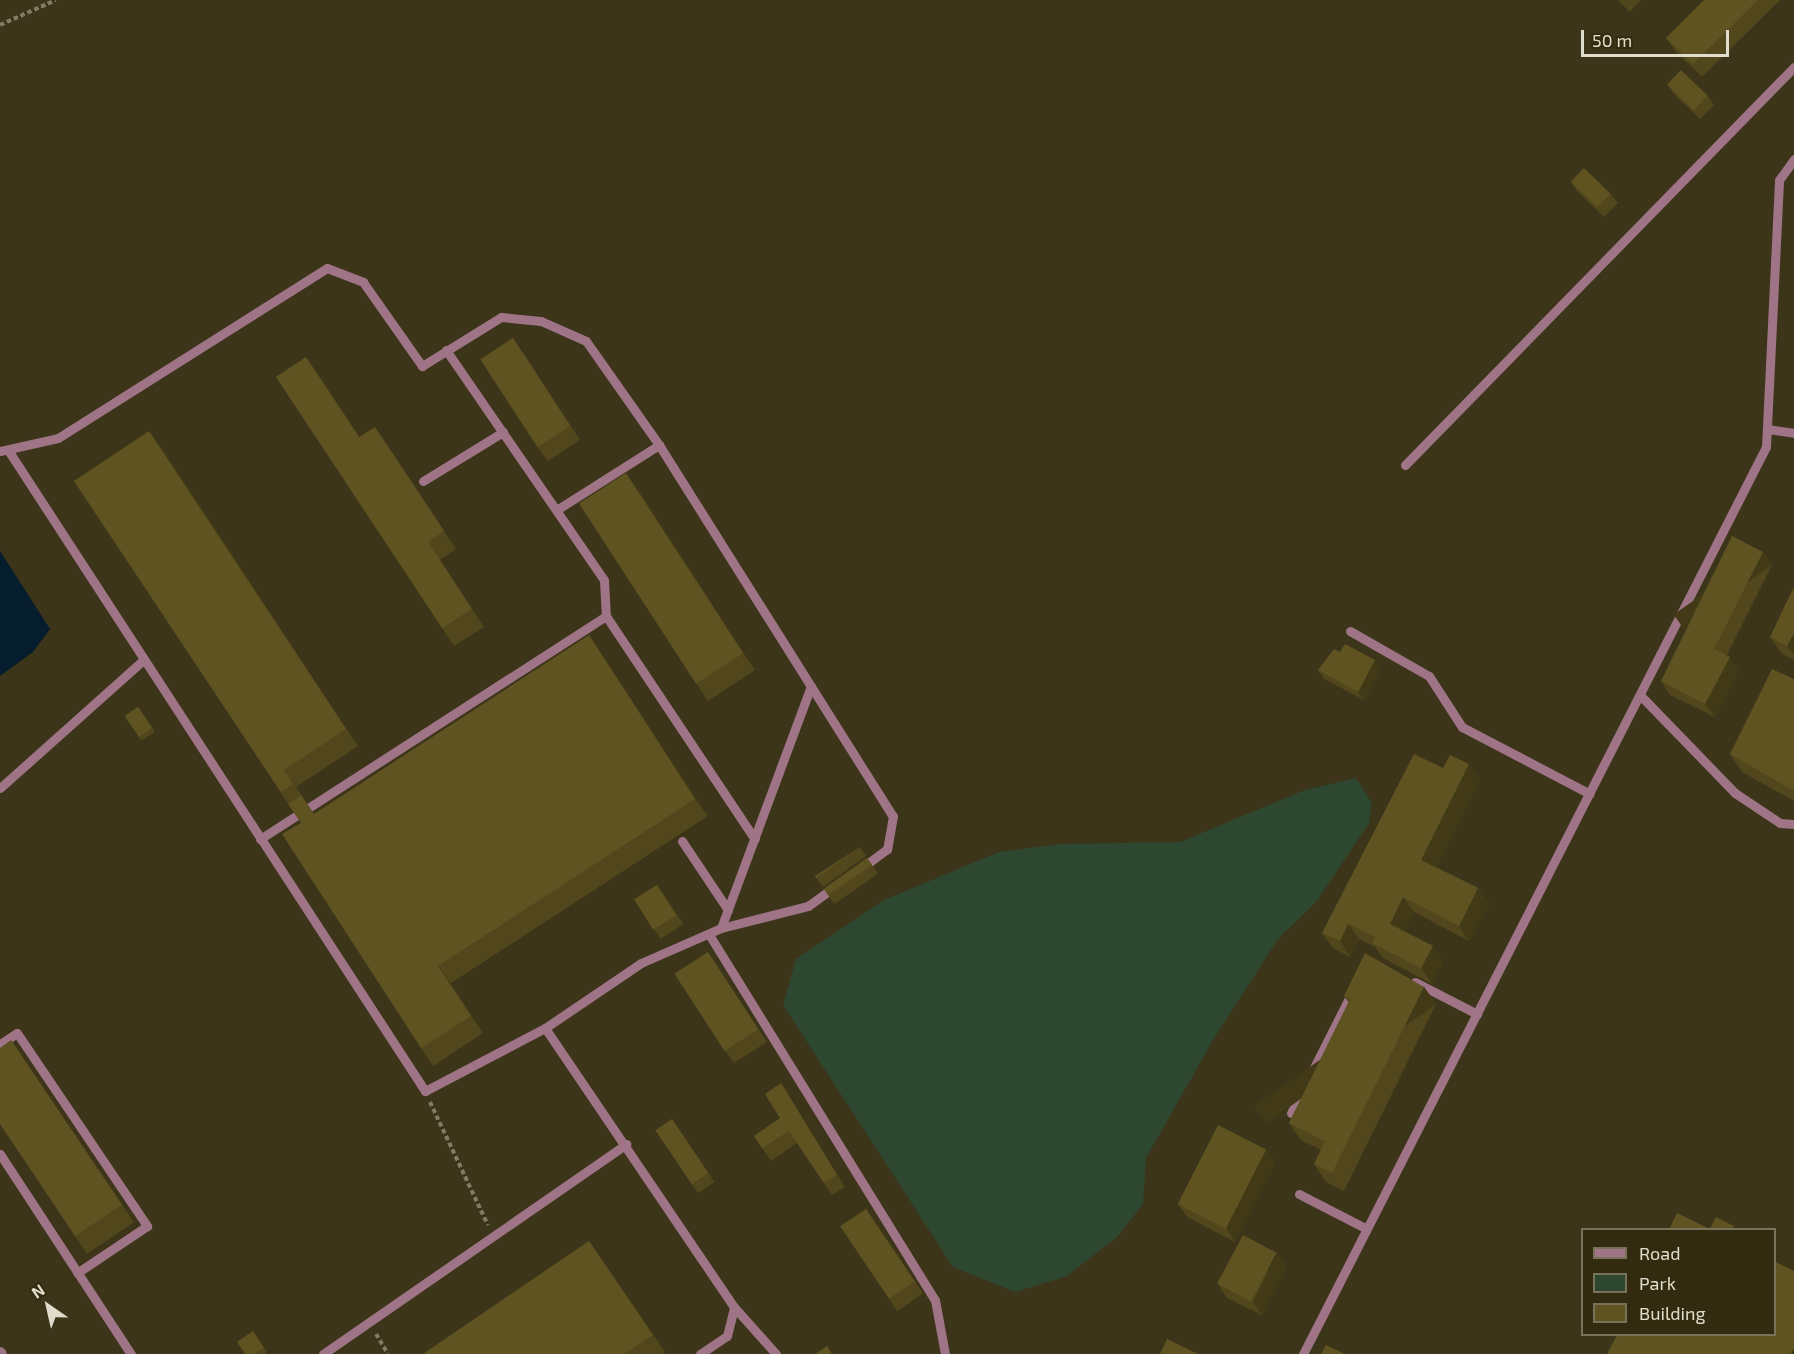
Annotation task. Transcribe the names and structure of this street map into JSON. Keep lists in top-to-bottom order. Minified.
{"legend":["Road","Park","Building"],"scale_bar":"50 m","north":"top left"}
